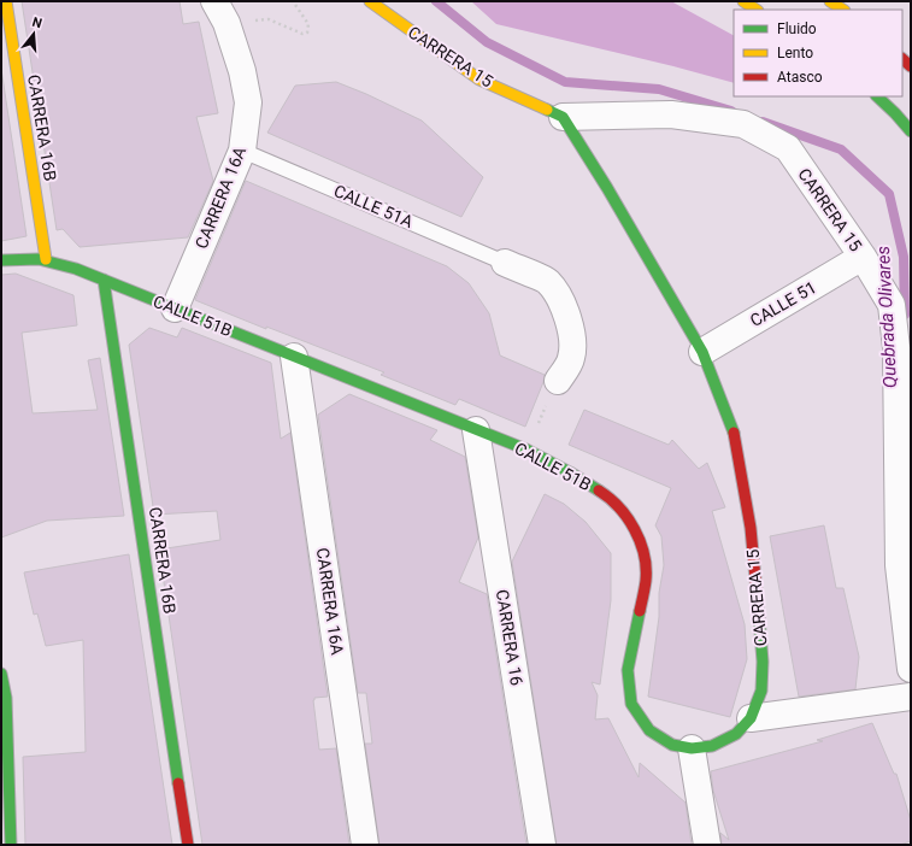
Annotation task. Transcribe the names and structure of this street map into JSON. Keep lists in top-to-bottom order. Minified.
{"streets":{"main road":["CARRERA 15","CARRERA 16B","CALLE 51B"],"street":["CARRERA 16A","CALLE 51","CARRERA 16"],"lane":["CALLE 51A"]},"crossings":[["CARRERA 15","CALLE 51"],["CARRERA 15","CALLE 51B"],["CARRERA 16B","CALLE 51B"],["CARRERA 16A","CALLE 51A"],["CARRERA 16A","CALLE 51B"],["CALLE 51B","CARRERA 16"]],"water":["Quebrada Olivares"],"legend":["Fluido","Lento","Atasco"],"north":"top"}
